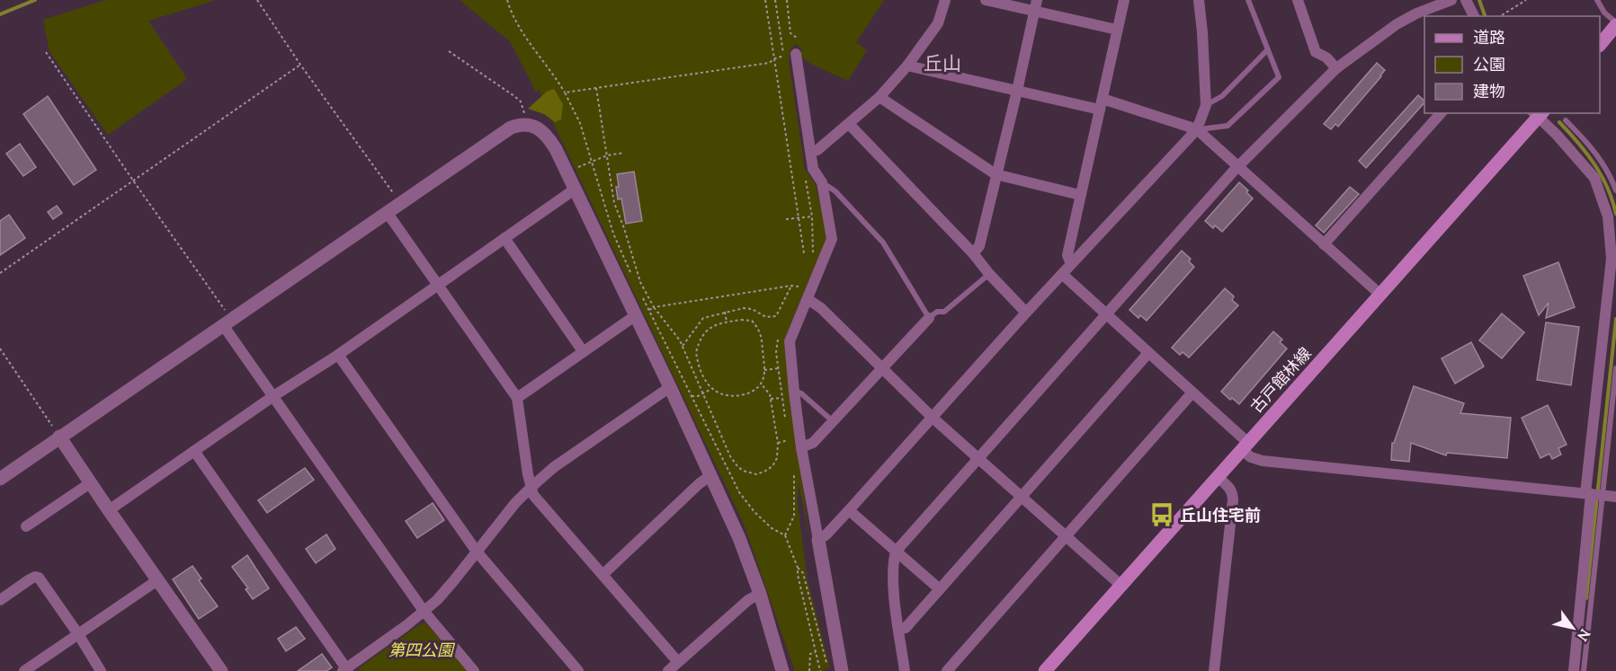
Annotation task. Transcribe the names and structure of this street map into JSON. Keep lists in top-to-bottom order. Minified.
{"streets":{"main road":["古戸館林線"]},"districts":["丘山"],"parks":["第四公園"],"places":{"bus stop":["丘山住宅前"]},"legend":["道路","公園","建物"],"north":"bottom right"}
